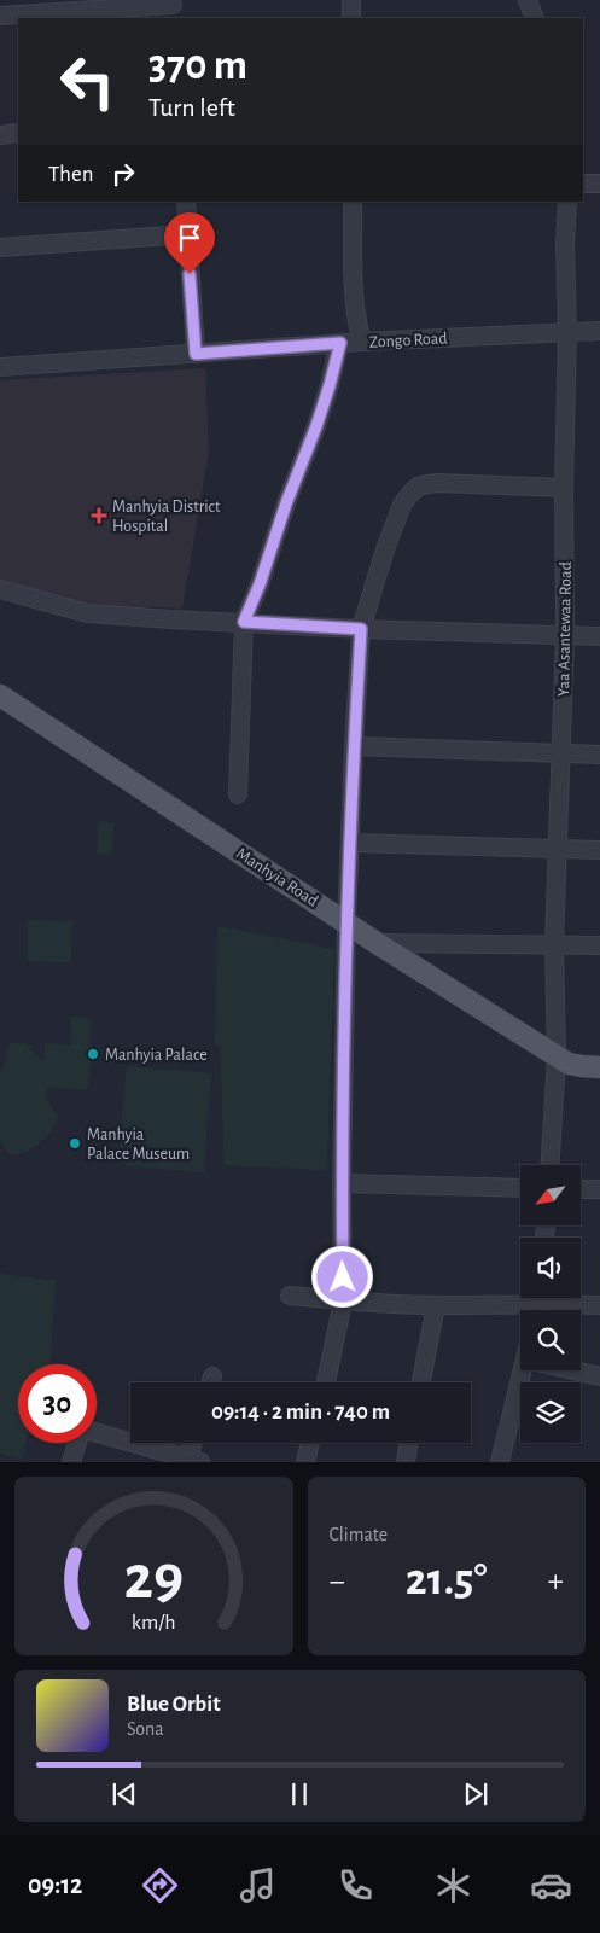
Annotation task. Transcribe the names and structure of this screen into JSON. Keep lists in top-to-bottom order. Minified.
{"streets":{"main road":["Manhyia Road"],"street":["Zongo Road","Yaa Asantewaa Road"]},"crossings":[["Zongo Road","Yaa Asantewaa Road"],["Yaa Asantewaa Road","Manhyia Road"]],"places":{"health":["Manhyia District Hospital"],"other":["Manhyia Palace","Manhyia Palace Museum"]},"north":"bottom left","page":{"turn":["370 m","Turn left"],"then":"Then","limit":"30","trip":"09:14 · 2 min · 740 m","tile":"Climate","heat":["−","21.5°","+"],"song":["Blue Orbit","Sona"],"tabs":"09:12","gauge":["29","km/h"]}}
